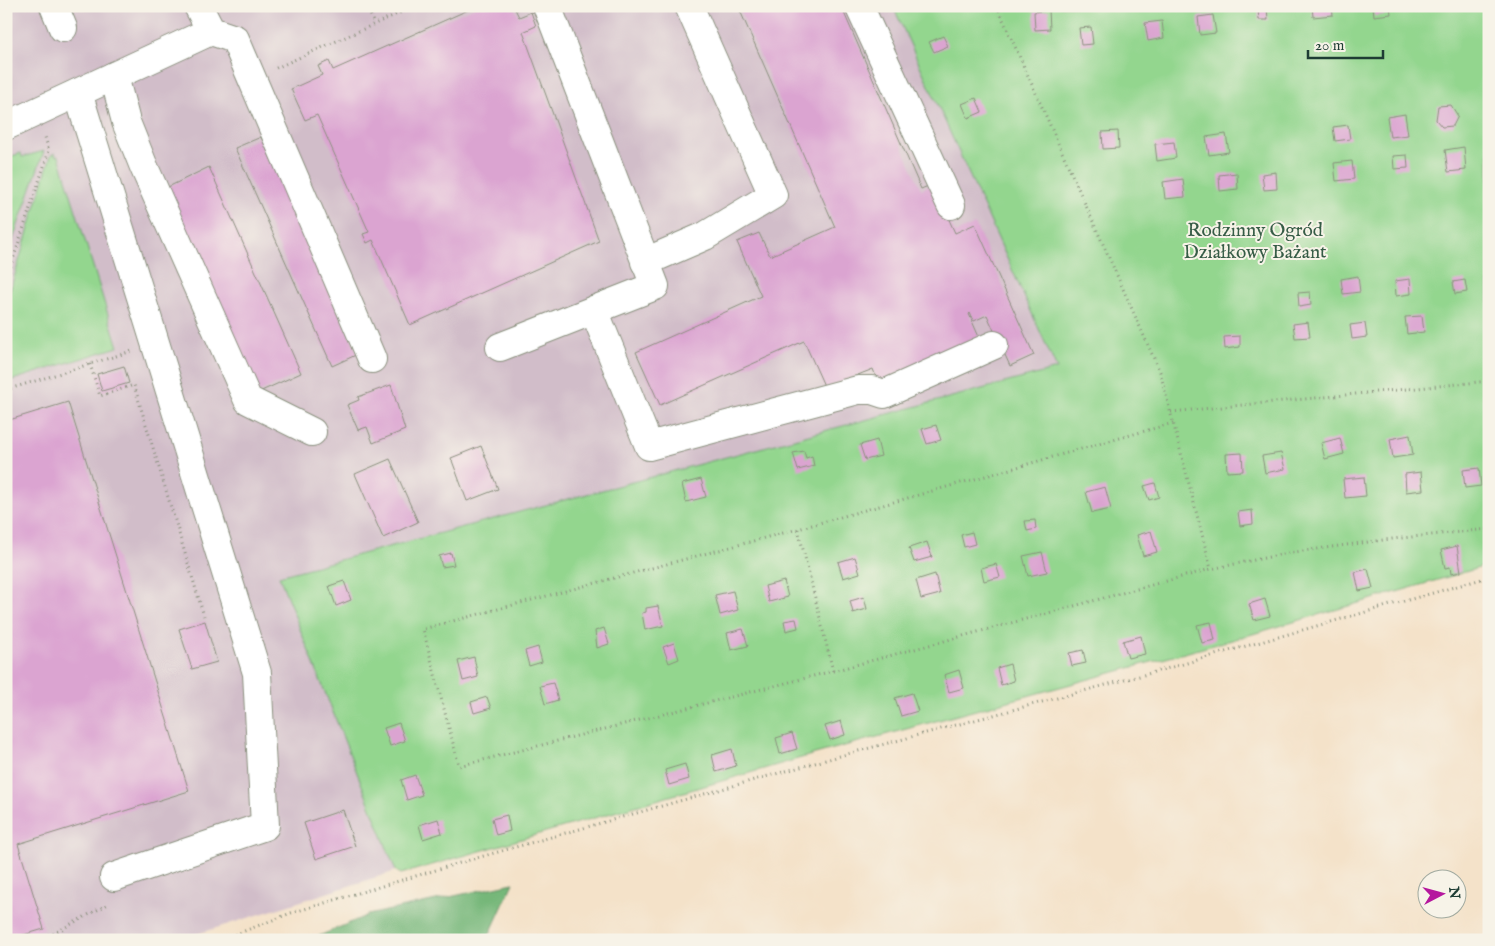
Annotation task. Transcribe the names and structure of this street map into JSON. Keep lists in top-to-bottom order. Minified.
{"parks":["Rodzinny Ogród Działkowy Bażant"],"scale_bar":"20 m","north":"right"}
